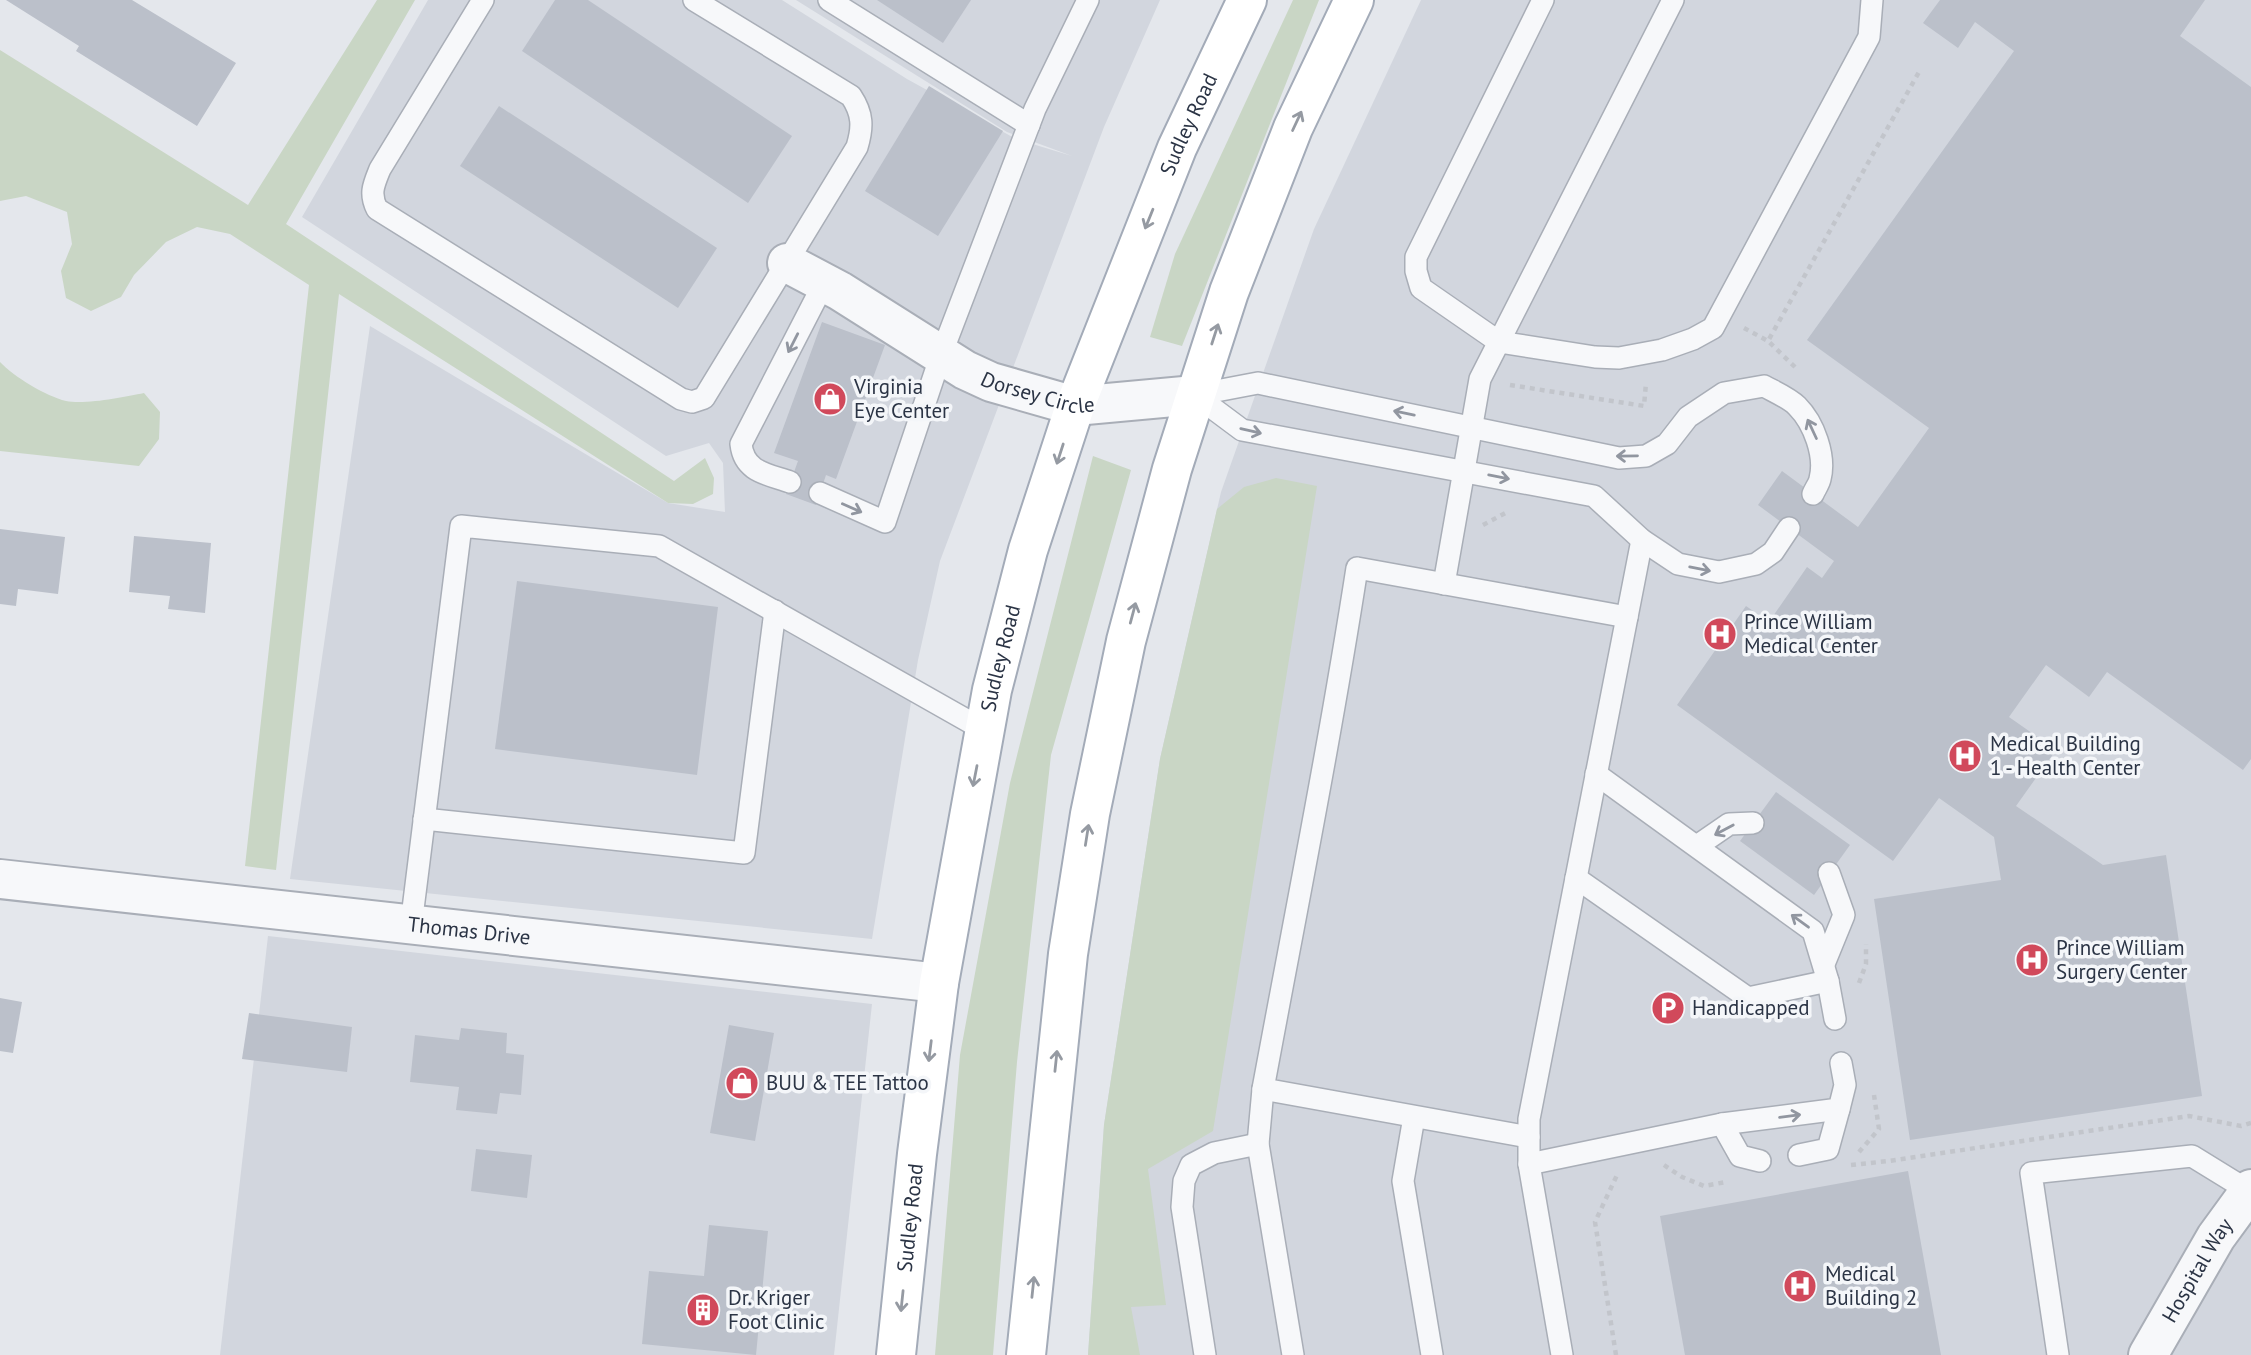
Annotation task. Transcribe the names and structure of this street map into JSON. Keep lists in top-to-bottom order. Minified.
{"streets":{"main road":["Sudley Road"],"street":["Dorsey Circle","Thomas Drive","Hospital Way"]},"crossings":[["Sudley Road","Dorsey Circle"],["Sudley Road","Thomas Drive"]],"places":{"shop":["Virginia Eye Center","BUU & TEE Tattoo"],"hospital":["Prince William Medical Center","Medical Building 1 - Health Center","Prince William Surgery Center","Medical Building 2"],"parking":["Handicapped"],"building":["Dr. Kriger Foot Clinic"]}}
